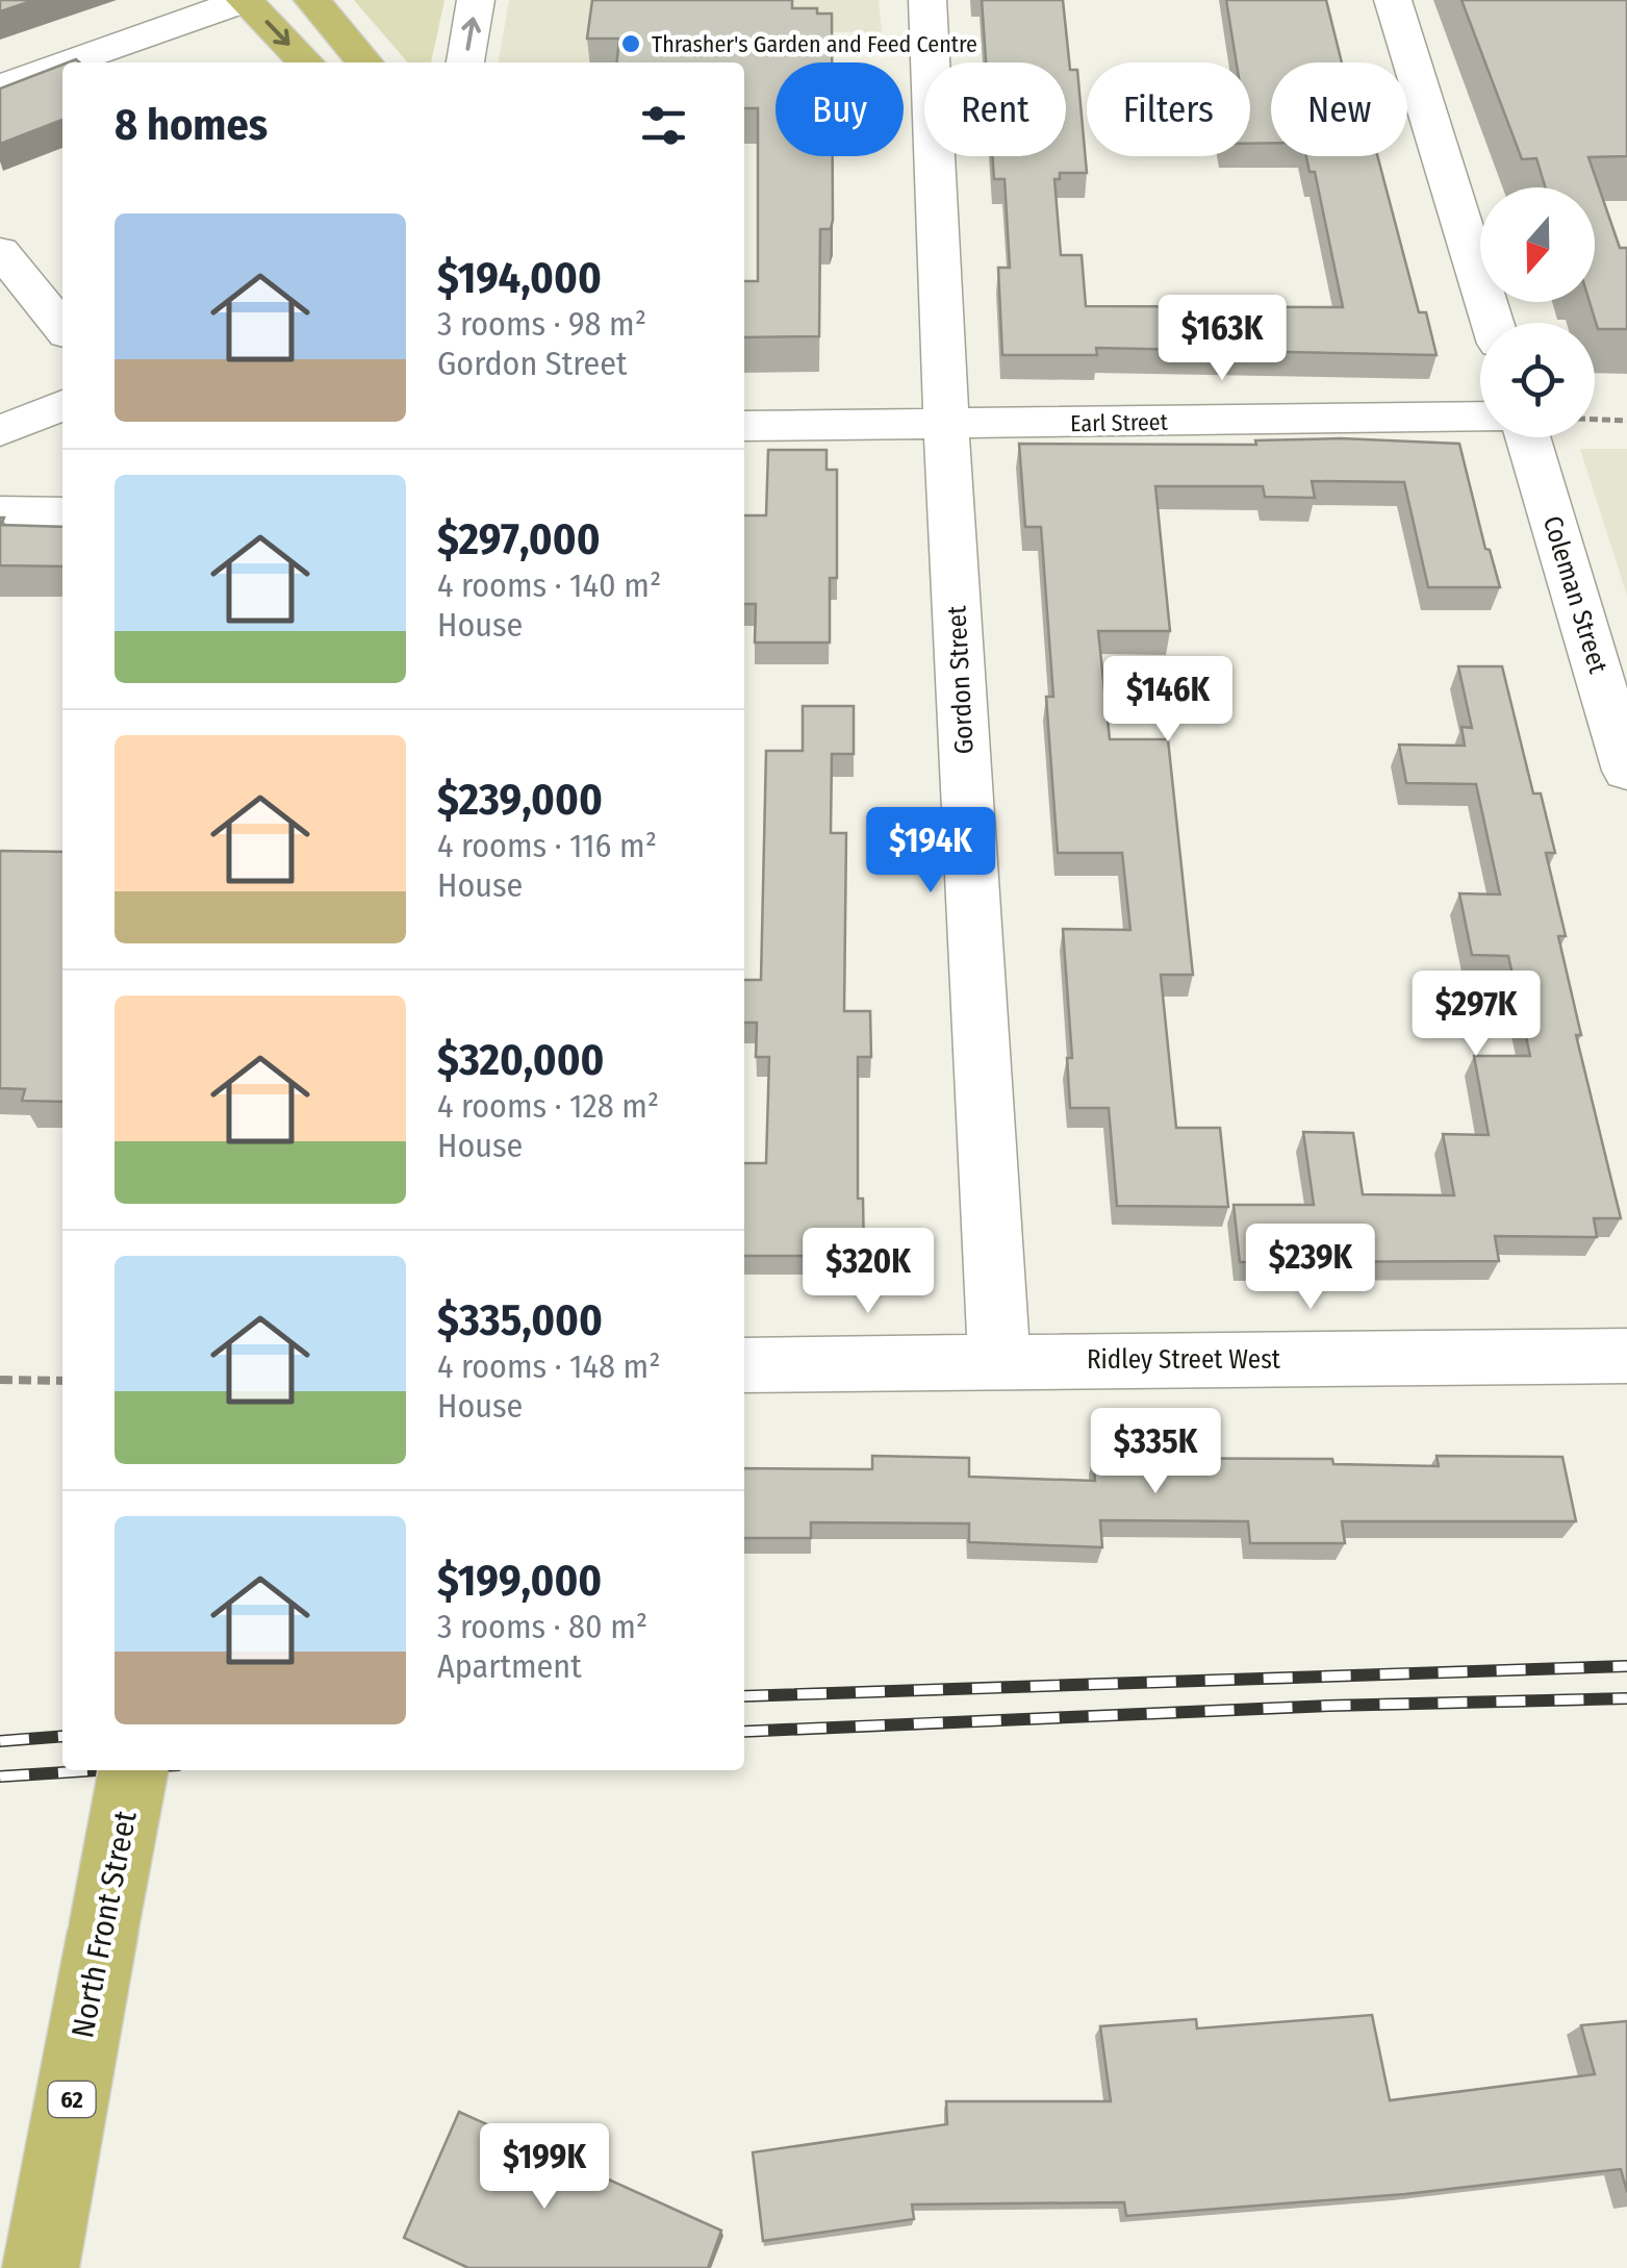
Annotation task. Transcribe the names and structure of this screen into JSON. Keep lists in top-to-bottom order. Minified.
{"streets":{"main road":["North Front Street","62"],"street":["Earl Street","Coleman Street","Gordon Street","Ridley Street West"]},"crossings":[["Earl Street","Gordon Street"],["Gordon Street","Ridley Street West"]],"places":["Thrasher's Garden and Feed Centre"],"north":"bottom","page":{"chip":["Buy","Rent","Filters","New"],"heading":"8 homes","list":[{"name":"$194,000","note":"3 rooms · 98 m² · Gordon Street"},{"name":"$297,000","note":"4 rooms · 140 m² · House"},{"name":"$239,000","note":"4 rooms · 116 m² · House"},{"name":"$320,000","note":"4 rooms · 128 m² · House"},{"name":"$335,000","note":"4 rooms · 148 m² · House"},{"name":"$199,000","note":"3 rooms · 80 m² · Apartment"}],"price":["$163K","$146K","$194K","$297K","$239K","$320K","$335K","$199K"]}}
